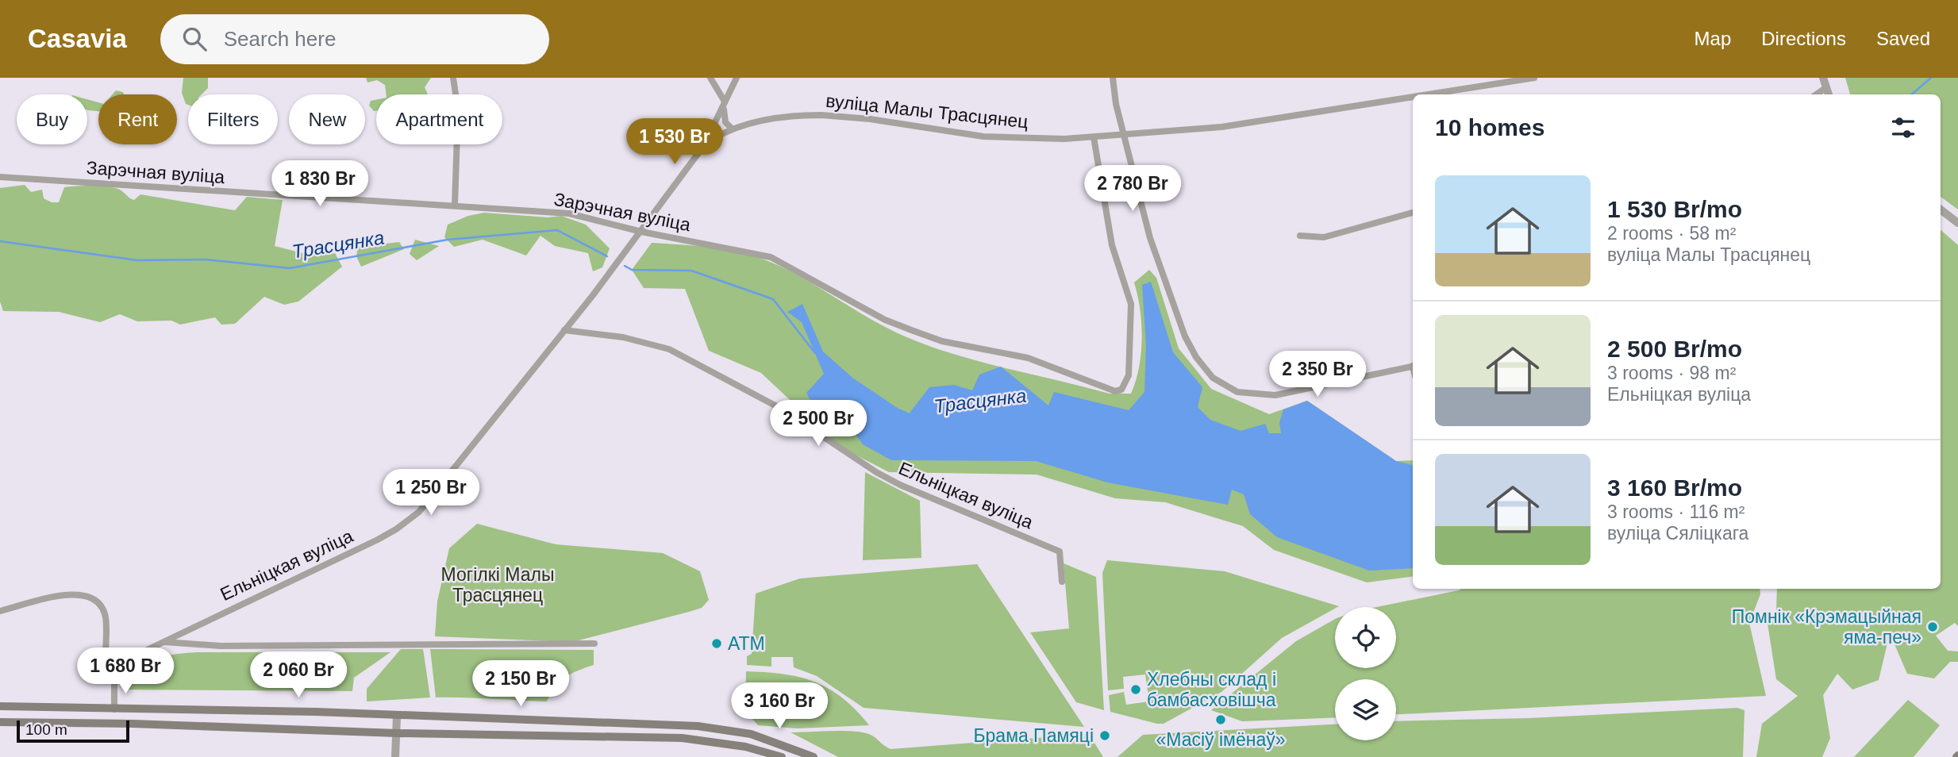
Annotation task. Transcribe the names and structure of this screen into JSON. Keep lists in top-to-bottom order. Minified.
{"streets":{"street":["вуліца Малы Трасцянец","Зарэчная вуліца","Ельніцкая вуліца"]},"crossings":[["вуліца Малы Трасцянец","Зарэчная вуліца"],["вуліца Малы Трасцянец","Ельніцкая вуліца"],["Зарэчная вуліца","Ельніцкая вуліца"]],"water":["Трасцянка"],"parks":["Могілкі Малы Трасцянец"],"places":["Помнік «Крэмацыйная яма-печ»","АТМ","Хлебны склад і бамбасховішча","«Масіў імёнаў»","Брама Памяці"],"scale_bar":"100 m","page":{"header":"Casavia","search":"Search here","nav":["Map","Directions","Saved"],"chip":["Buy","Rent","Filters","New","Apartment"],"heading":"10 homes","price":["1 530 Br","1 830 Br","2 780 Br","2 350 Br","2 500 Br","1 250 Br","1 680 Br","2 060 Br","2 150 Br","3 160 Br"],"list":[{"name":"1 530 Br/mo","note":"2 rooms · 58 m² · вуліца Малы Трасцянец"},{"name":"2 500 Br/mo","note":"3 rooms · 98 m² · Ельніцкая вуліца"},{"name":"3 160 Br/mo","note":"3 rooms · 116 m² · вуліца Сяліцкага"}],"scale":"100 m"}}
